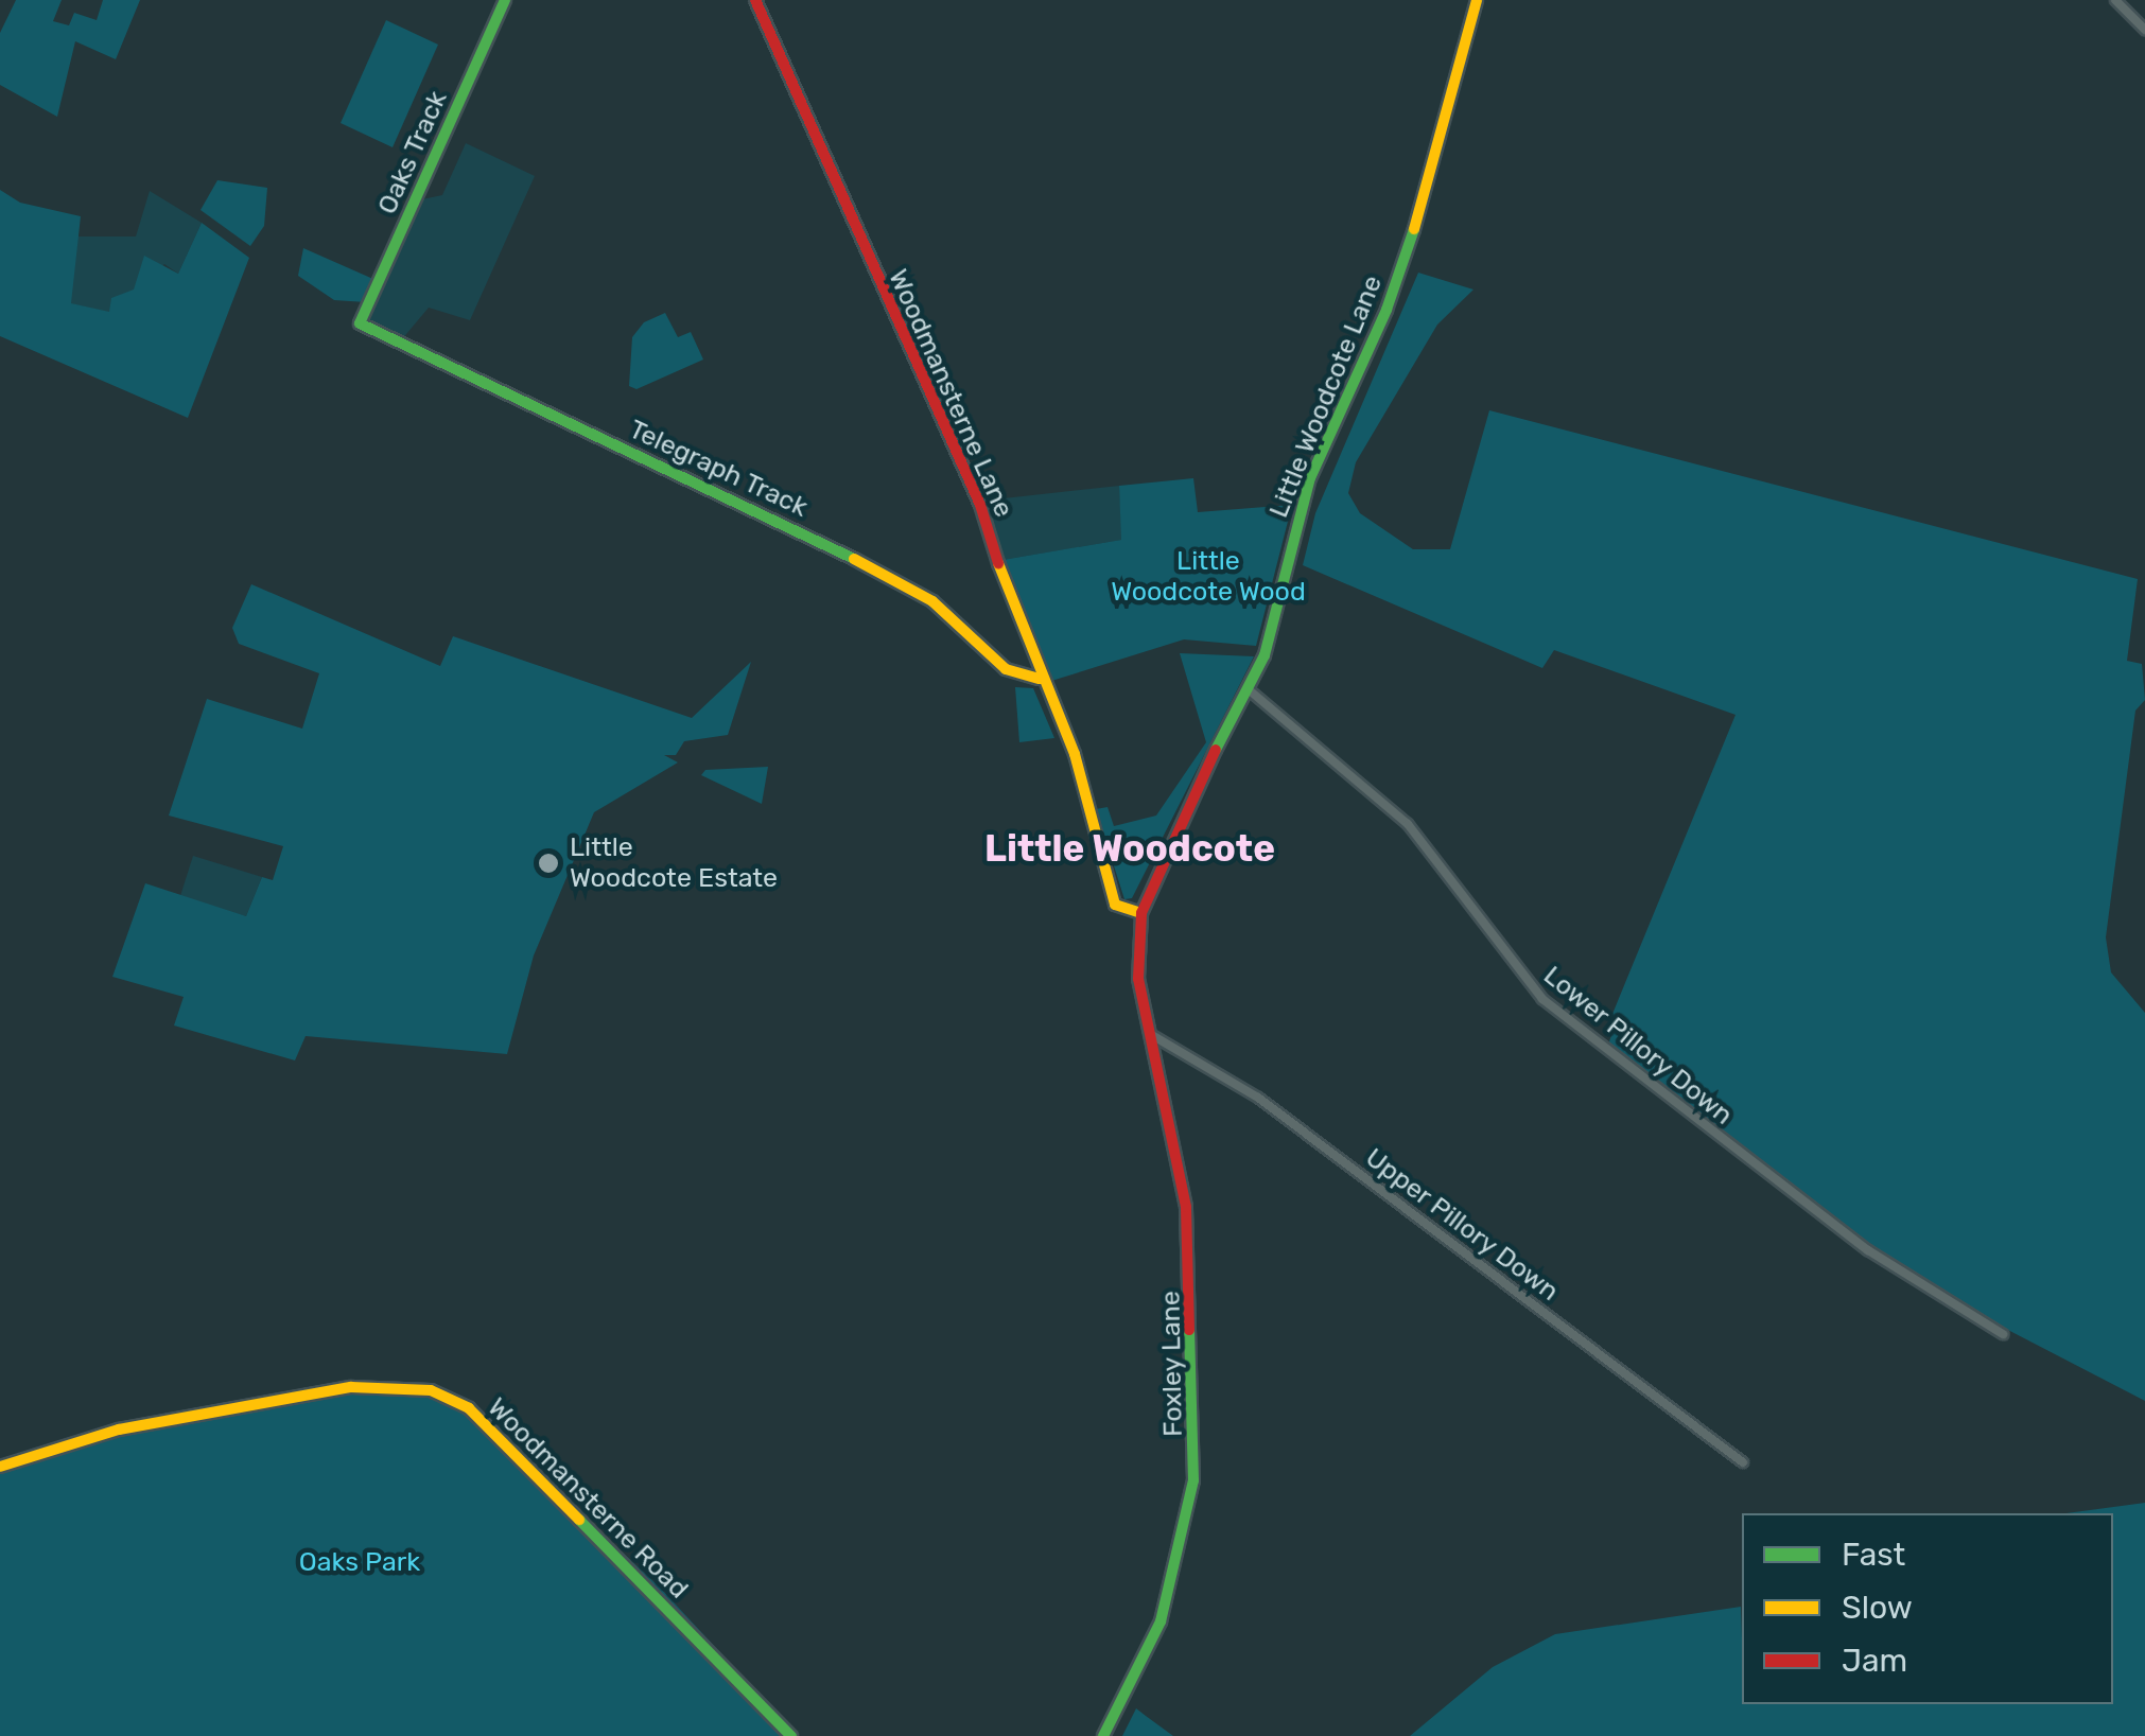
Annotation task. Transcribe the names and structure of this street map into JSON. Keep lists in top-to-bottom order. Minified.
{"streets":{"main road":["Oaks Track","Woodmansterne Lane","Little Woodcote Lane","Telegraph Track","Foxley Lane","Woodmansterne Road"],"street":["Lower Pillory Down","Upper Pillory Down"]},"crossings":[["Oaks Track","Telegraph Track"],["Woodmansterne Lane","Little Woodcote Lane"],["Woodmansterne Lane","Telegraph Track"],["Little Woodcote Lane","Lower Pillory Down"],["Little Woodcote Lane","Foxley Lane"],["Upper Pillory Down","Foxley Lane"]],"districts":["Little Woodcote"],"parks":["Little Woodcote Wood","Oaks Park"],"places":["Little Woodcote Estate"],"legend":["Fast","Slow","Jam"]}
